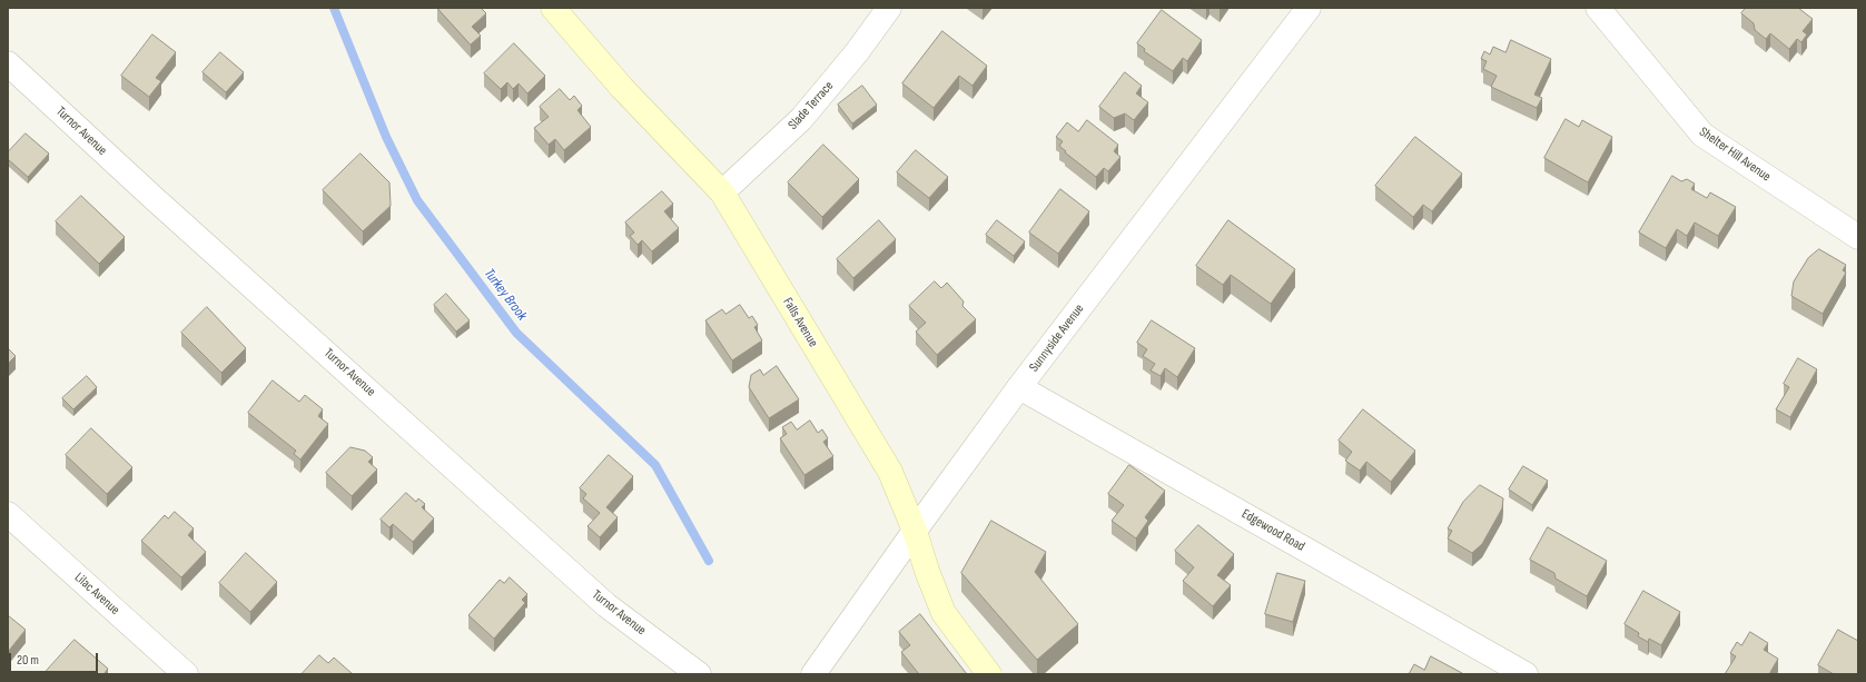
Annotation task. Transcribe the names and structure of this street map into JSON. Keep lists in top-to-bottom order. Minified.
{"streets":{"main road":["Falls Avenue"],"street":["Slade Terrace","Turnor Avenue","Shelter Hill Avenue","Sunnyside Avenue","Edgewood Road","Lilac Avenue"]},"crossings":[["Slade Terrace","Falls Avenue"],["Falls Avenue","Sunnyside Avenue"],["Sunnyside Avenue","Edgewood Road"]],"water":["Turkey Brook"],"scale_bar":"20 m"}
